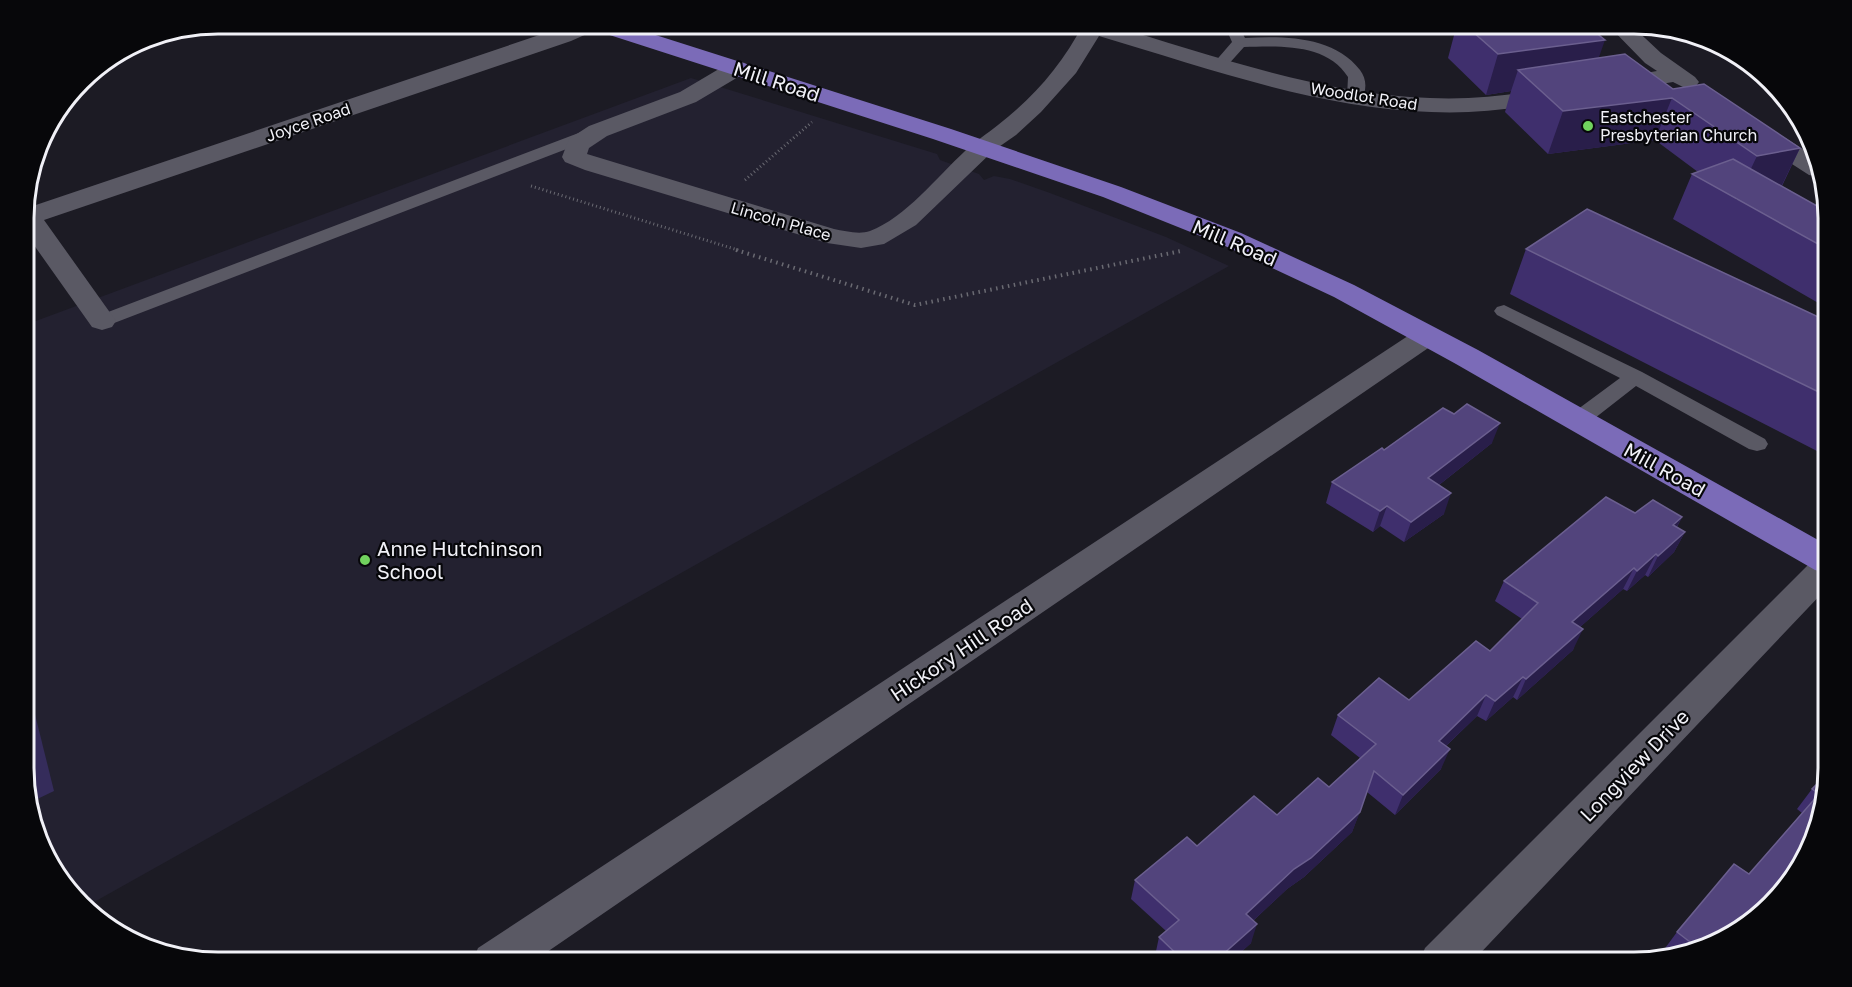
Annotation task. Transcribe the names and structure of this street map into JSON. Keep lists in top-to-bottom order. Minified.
{"streets":{"main road":["Mill Road"],"street":["Woodlot Road","Joyce Road","Lincoln Place","Hickory Hill Road","Longview Drive"]},"crossings":[["Mill Road","Lincoln Place"],["Mill Road","Hickory Hill Road"]],"places":["Eastchester Presbyterian Church","Anne Hutchinson School"]}
